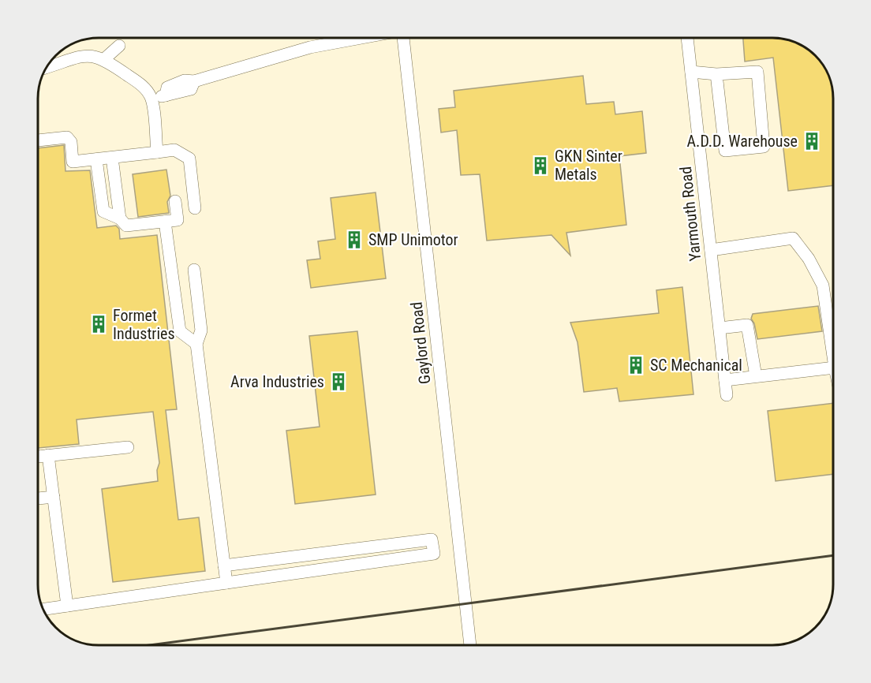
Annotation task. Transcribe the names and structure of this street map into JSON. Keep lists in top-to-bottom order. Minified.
{"streets":{"street":["Yarmouth Road","Gaylord Road"]},"places":{"building":["A.D.D. Warehouse","GKN Sinter Metals","SMP Unimotor","Formet Industries","SC Mechanical","Arva Industries"]}}
